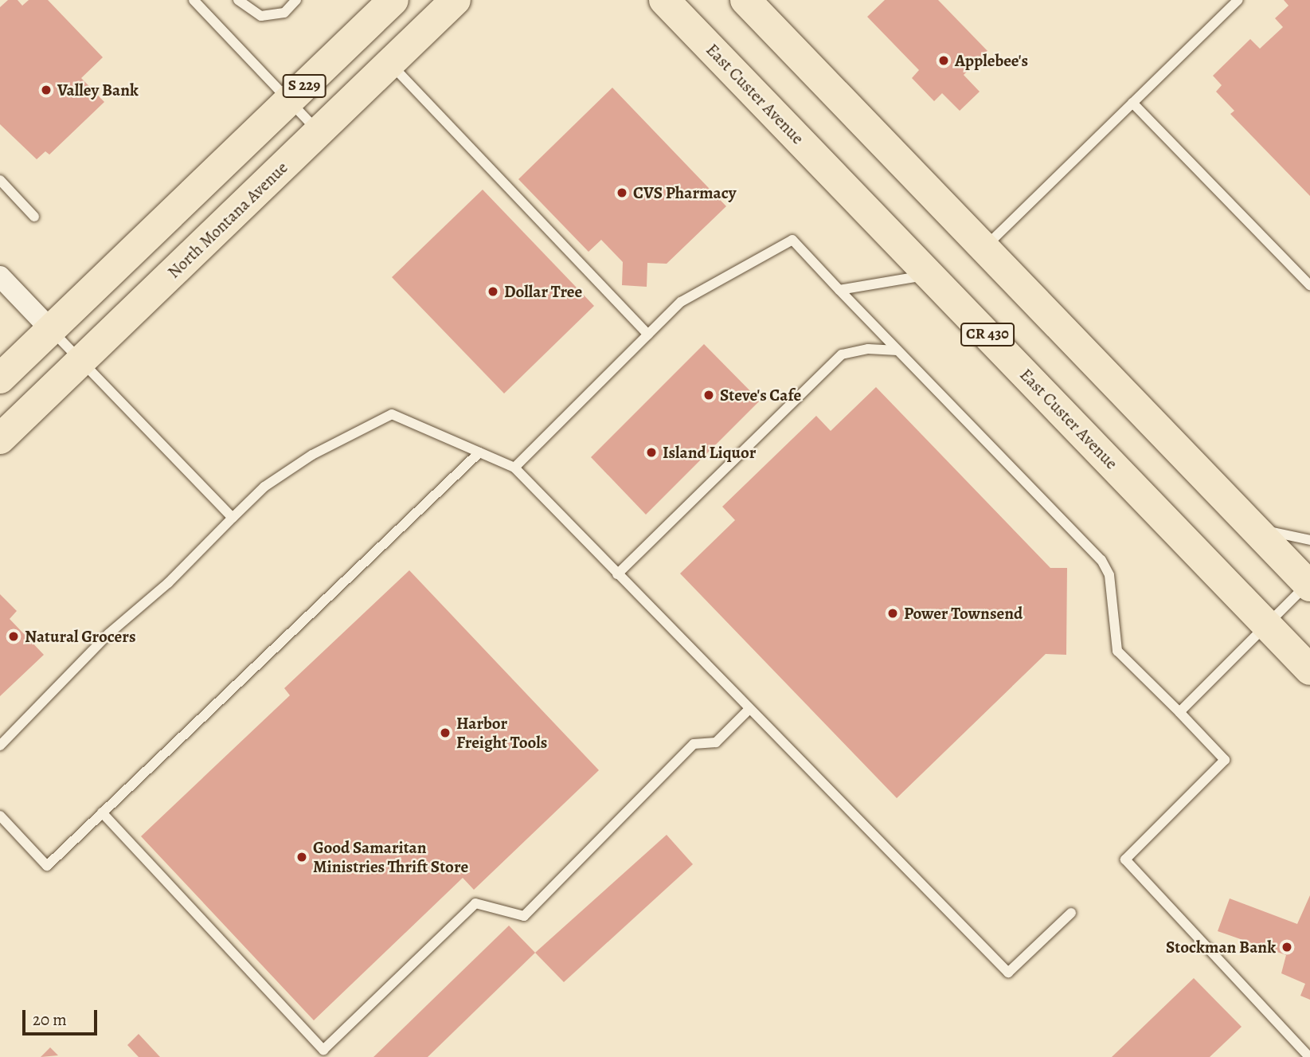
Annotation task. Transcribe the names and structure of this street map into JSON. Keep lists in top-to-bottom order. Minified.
{"streets":{"main road":["S 229","East Custer Avenue","North Montana Avenue","CR 430"]},"places":["Applebee's","Valley Bank","CVS Pharmacy","Dollar Tree","Steve's Cafe","Island Liquor","Power Townsend","Natural Grocers","Harbor Freight Tools","Good Samaritan Ministries Thrift Store","Stockman Bank"],"scale_bar":"20 m"}
